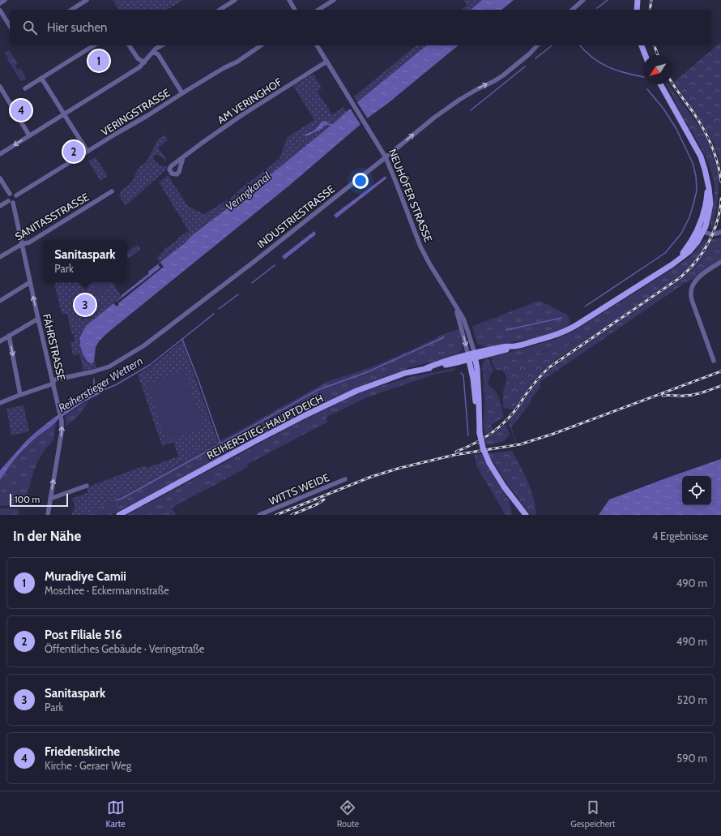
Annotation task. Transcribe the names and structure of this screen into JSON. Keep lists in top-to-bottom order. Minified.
{"streets":{"main road":["NEUHÖFER STRASSE","REIHERSTIEG-HAUPTDEICH"],"street":["AM VERINGHOF","VERINGSTRASSE","SANITASSTRASSE","INDUSTRIESTRASSE","FÄHRSTRASSE","WITTS WEIDE"]},"crossings":[["AM VERINGHOF","NEUHÖFER STRASSE"],["VERINGSTRASSE","FÄHRSTRASSE"],["NEUHÖFER STRASSE","INDUSTRIESTRASSE"],["NEUHÖFER STRASSE","REIHERSTIEG-HAUPTDEICH"],["SANITASSTRASSE","FÄHRSTRASSE"],["INDUSTRIESTRASSE","FÄHRSTRASSE"]],"one_way":["FÄHRSTRASSE"],"water":["Veringkanal","Reiherstieger Wettern"],"scale_bar":"100 m","north":"bottom left","page":{"search":"Hier suchen","pins":["1","4","2","3"],"popup":["Sanitaspark","Park"],"scale":"100 m","heading":["In der Nähe","4 Ergebnisse"],"list":[{"mark":"1","name":"Muradiye Camii","note":"Moschee · Eckermannstraße","value":"490 m"},{"mark":"2","name":"Post Filiale 516","note":"Öffentliches Gebäude · Veringstraße","value":"490 m"},{"mark":"3","name":"Sanitaspark","note":"Park","value":"520 m"},{"mark":"4","name":"Friedenskirche","note":"Kirche · Geraer Weg","value":"590 m"}],"nav":["Karte","Route","Gespeichert"]}}
